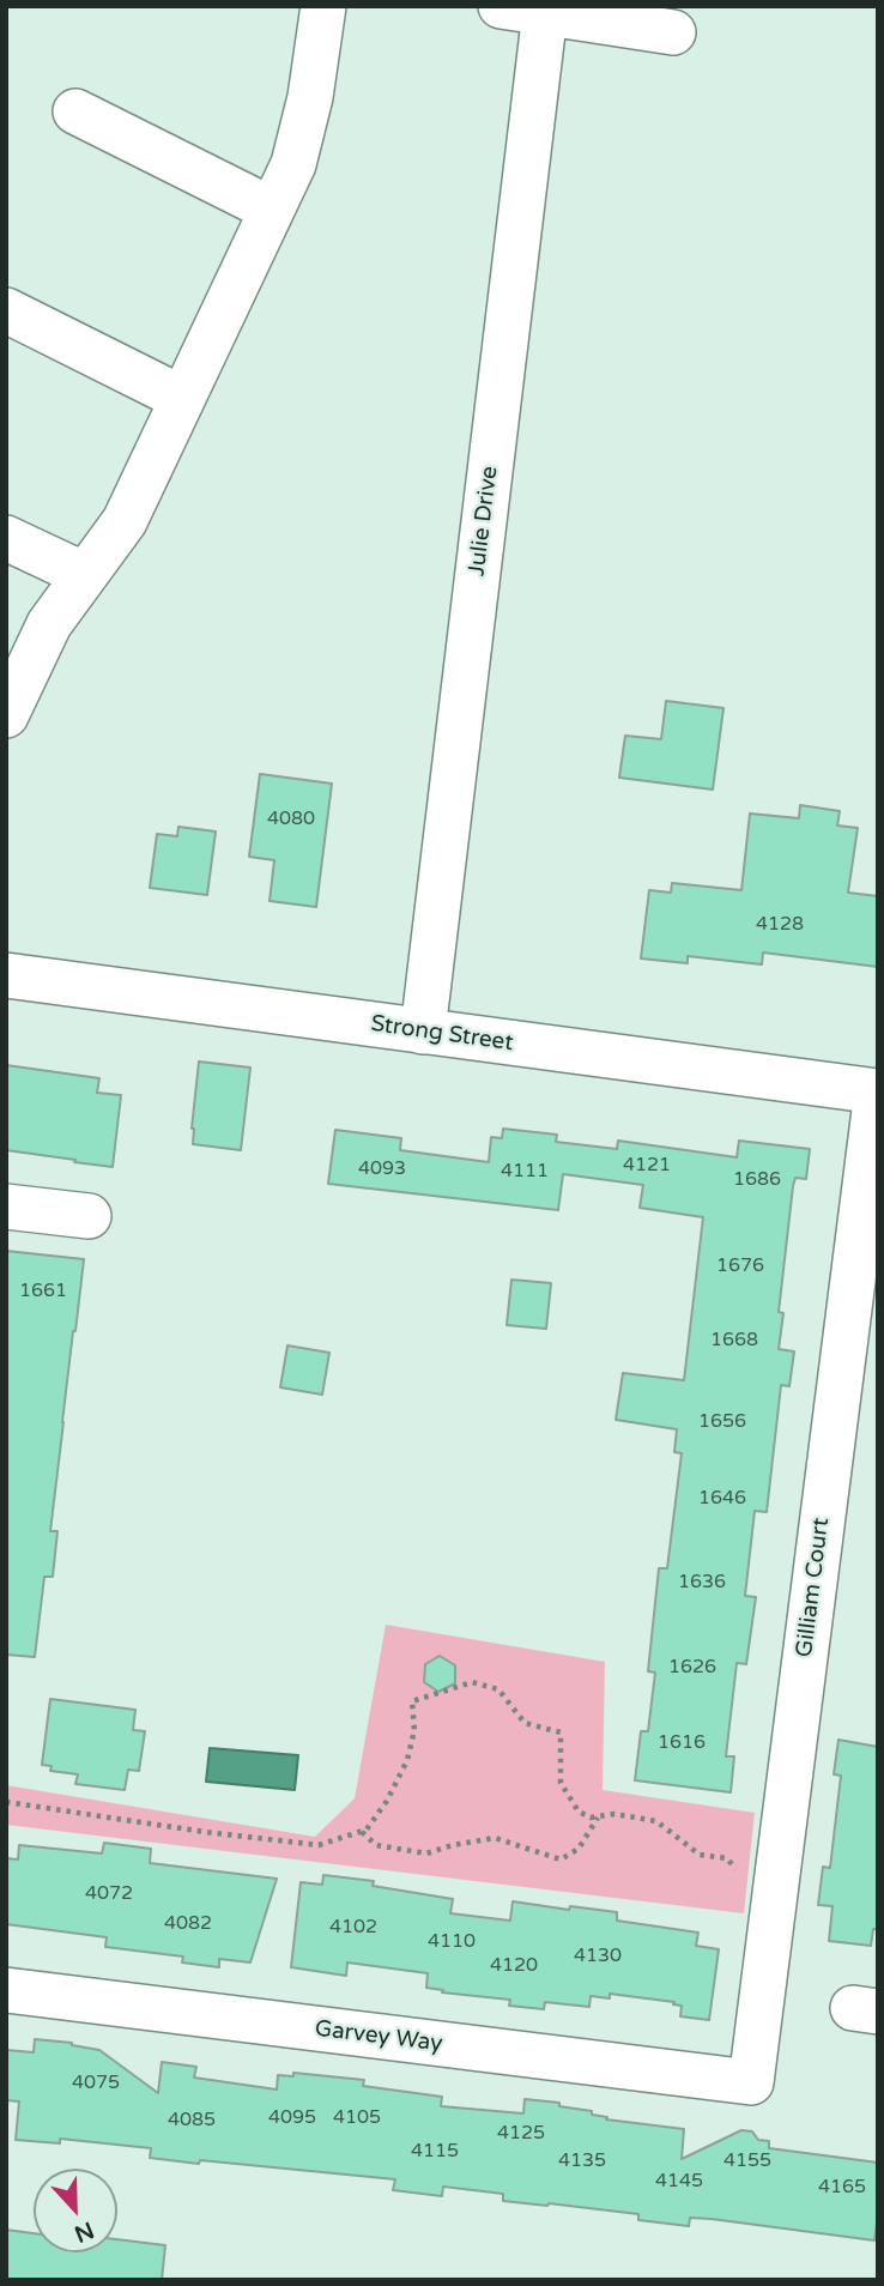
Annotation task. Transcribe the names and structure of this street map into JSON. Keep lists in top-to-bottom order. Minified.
{"streets":{"street":["Julie Drive","Strong Street","Gilliam Court","Garvey Way"]},"crossings":[["Julie Drive","Strong Street"],["Strong Street","Gilliam Court"],["Gilliam Court","Garvey Way"]],"house_numbers":["4080","4128","4121","4093","4111","1686","1676","1661","1668","1656","1646","1636","1626","1616","4072","4082","4102","4110","4130","4120","4075","4095","4105","4085","4125","4115","4135","4155","4145","4165"],"north":"bottom"}
